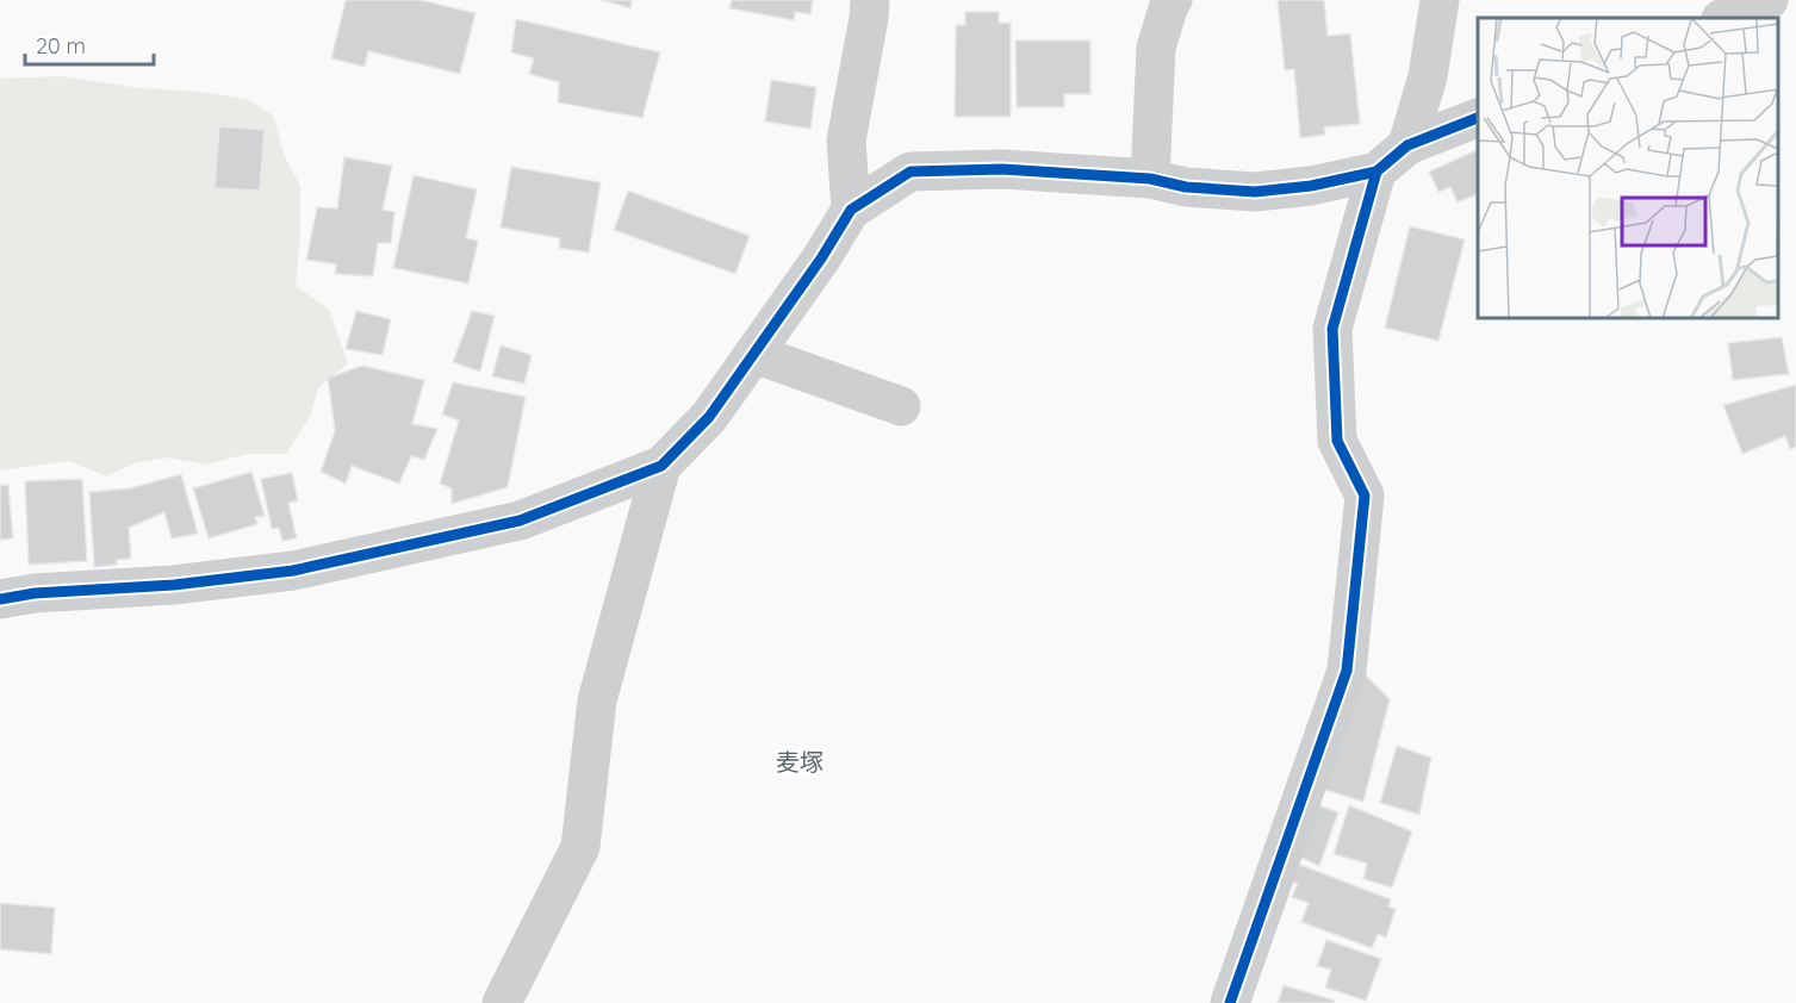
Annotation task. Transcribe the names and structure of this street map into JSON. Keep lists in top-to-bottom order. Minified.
{"districts":["麦塚"],"scale_bar":"20 m"}
